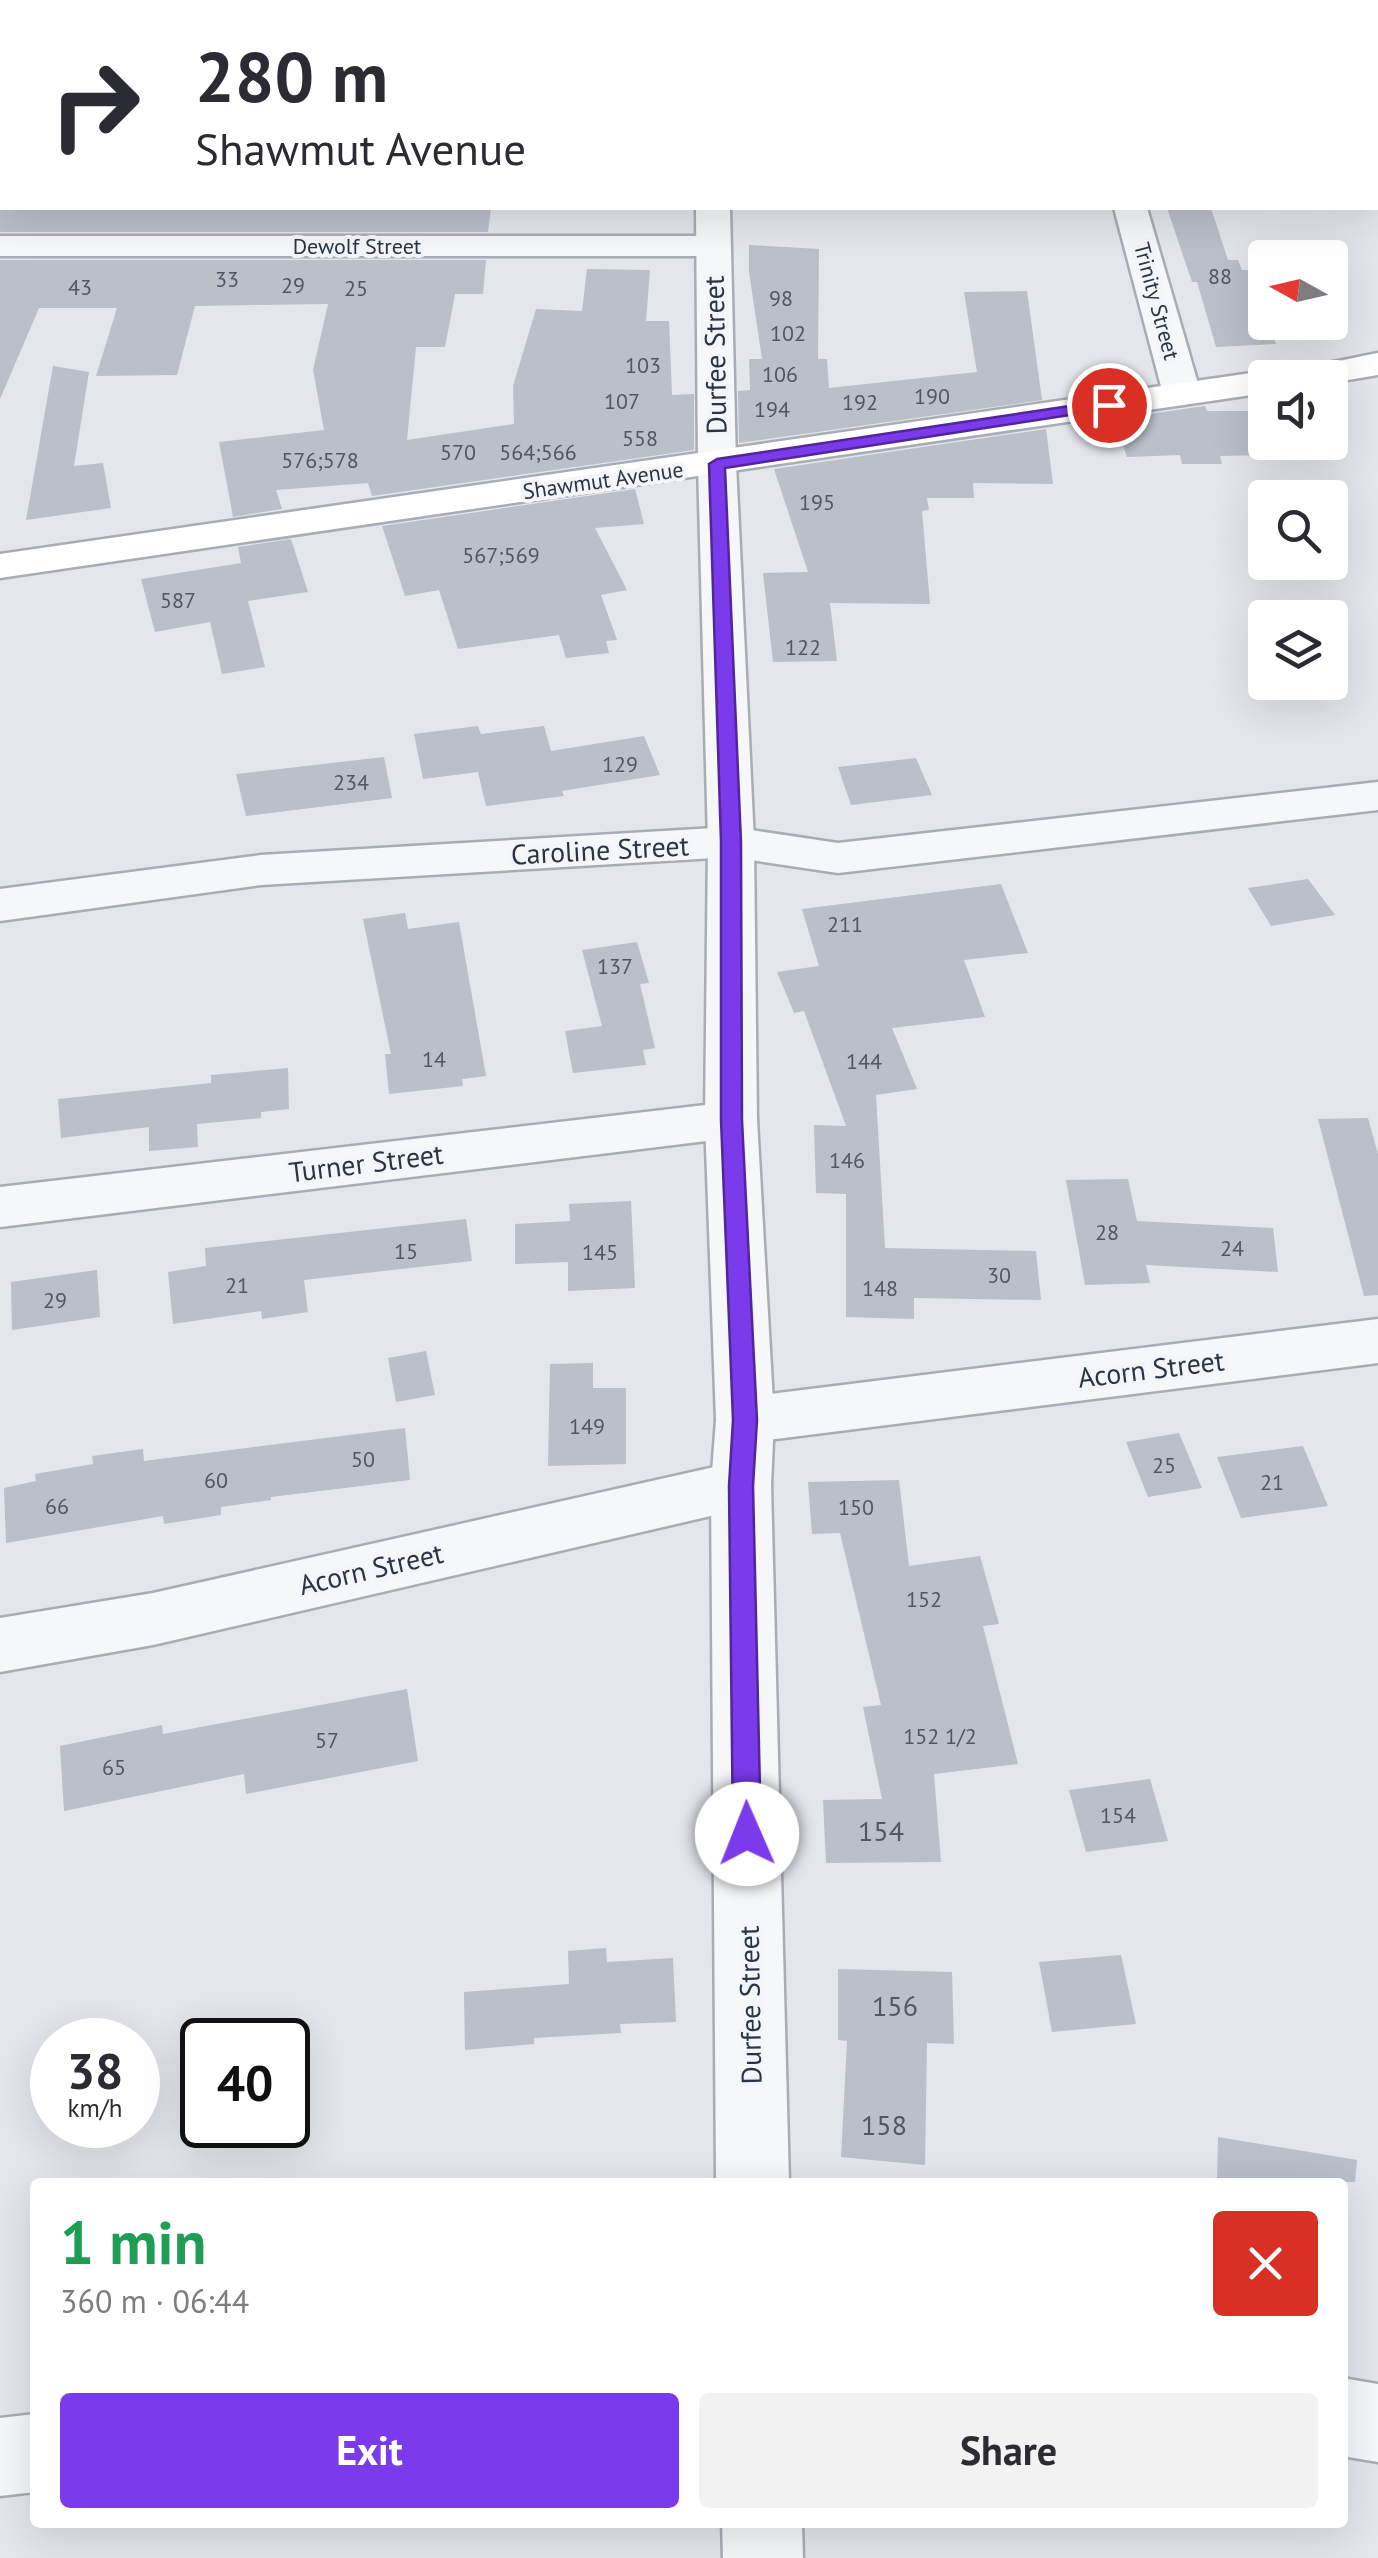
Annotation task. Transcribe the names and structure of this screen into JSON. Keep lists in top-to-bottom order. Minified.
{"streets":{"main road":["Shawmut Avenue"],"street":["Dewolf Street","Trinity Street","Durfee Street","Caroline Street","Turner Street","Acorn Street"]},"crossings":[["Dewolf Street","Durfee Street"],["Trinity Street","Shawmut Avenue"],["Durfee Street","Shawmut Avenue"],["Durfee Street","Caroline Street"],["Durfee Street","Turner Street"],["Durfee Street","Acorn Street"]],"house_numbers":["88","33","29","43","25","98","102","103","106","190","107","192","194","558","570","564;566","576;578","195","567;569","587","122","129","234","211","137","14","144","146","28","24","15","145","30","21","148","29","149","50","25","60","21","66","150","152","152 1/2","57","65","154","154","156","158"],"north":"left","page":{"turn":["280 m","Shawmut Avenue"],"speed":"38 km/h","limit":"40","heading":["1 min","360 m · 06:44"],"buttons":["Exit","Share"]}}
